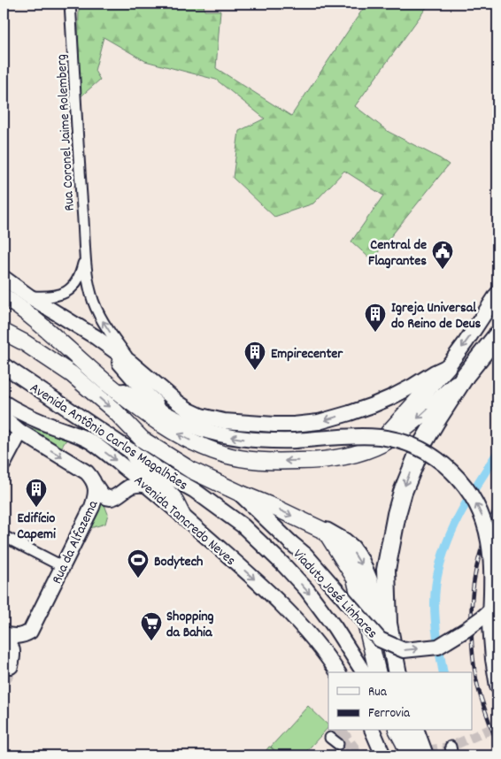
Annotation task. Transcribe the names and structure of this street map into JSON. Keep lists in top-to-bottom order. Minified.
{"streets":{"main road":["Avenida Antônio Carlos Magalhães","Avenida Tancredo Neves","Rua da Alfazema","Viaduto José Linhares"],"street":["Rua Coronel Jaime Rolemberg"]},"crossings":[["Avenida Antônio Carlos Magalhães","Avenida Tancredo Neves"]],"places":{"public building":["Central de Flagrantes"],"building":["Igreja Universal do Reino de Deus","Empirecenter","Edifício Capemi"],"sports":["Bodytech"],"supermarket":["Shopping da Bahia"]},"legend":["Rua","Ferrovia"]}
